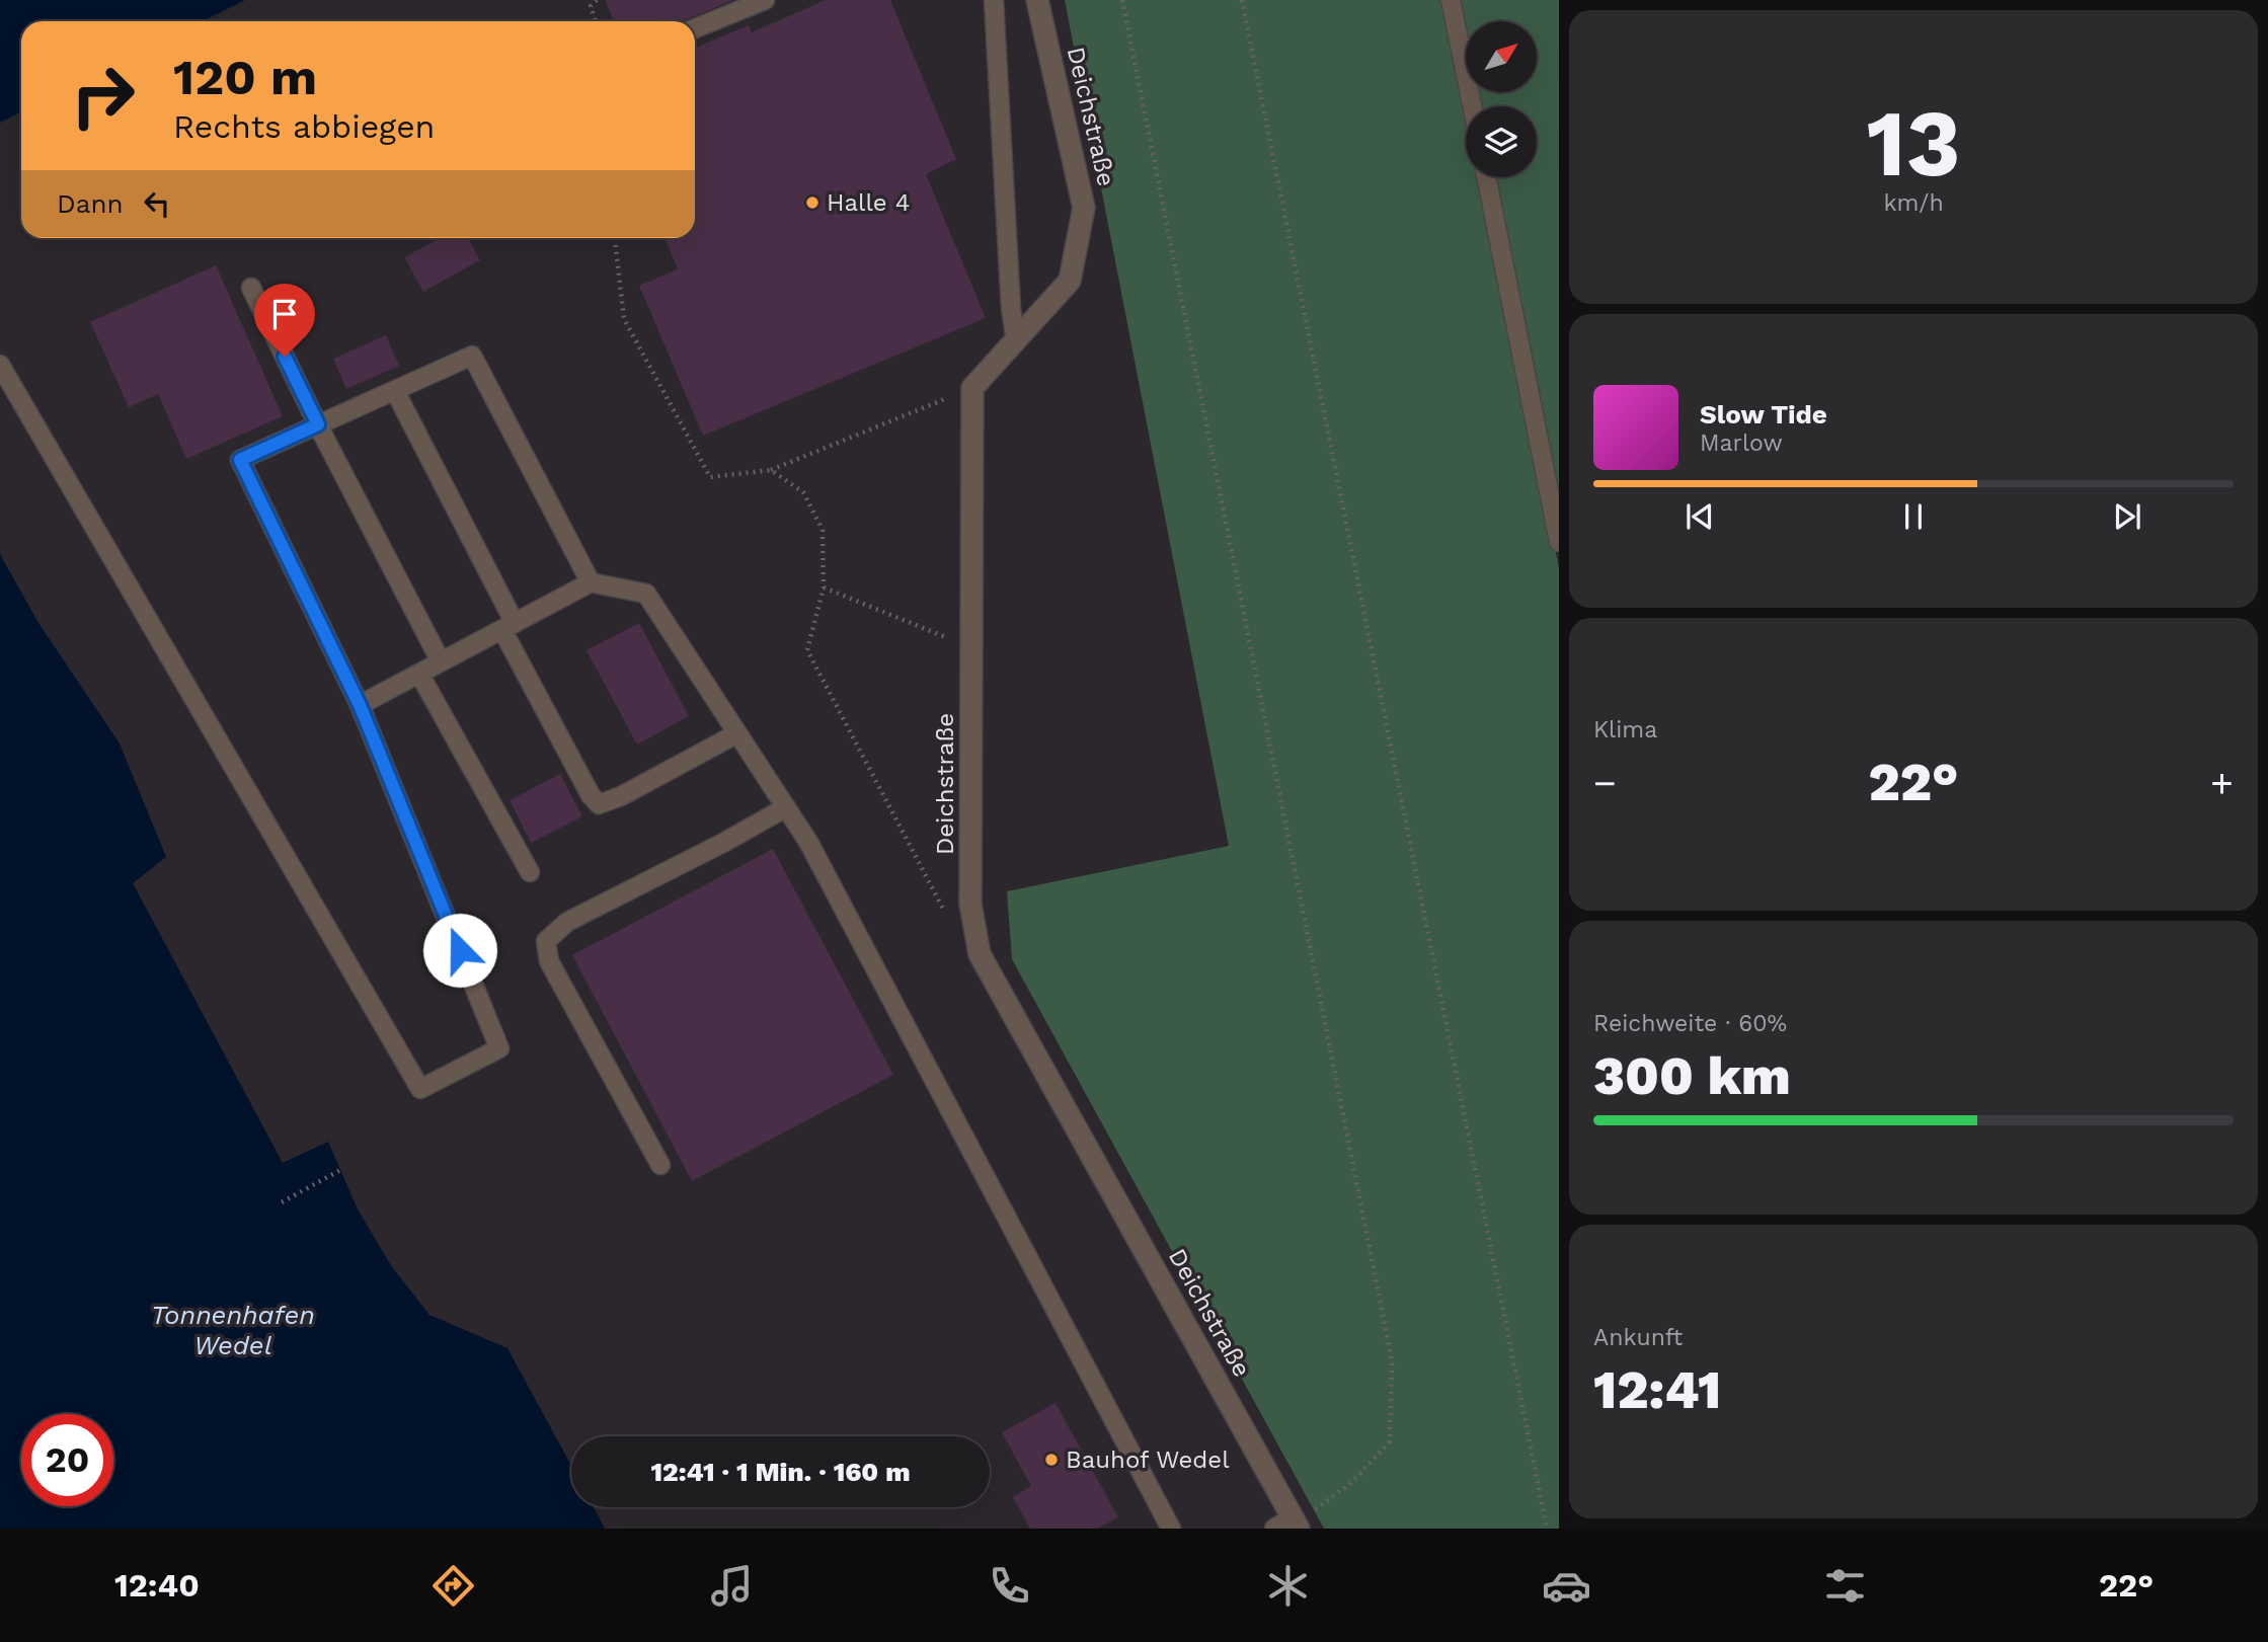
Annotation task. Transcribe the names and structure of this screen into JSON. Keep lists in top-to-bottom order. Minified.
{"streets":{"street":["Deichstraße"]},"water":["Tonnenhafen Wedel"],"places":["Halle 4","Bauhof Wedel"],"north":"top right","page":{"tile":[["13","km/h"],"Klima",["Reichweite · 60%","300 km"],["Ankunft","12:41"]],"turn":["120 m","Rechts abbiegen"],"then":"Dann","song":["Slow Tide","Marlow"],"heat":["−","22°","+"],"limit":"20","trip":"12:41 · 1 Min. · 160 m","tabs":["12:40","22°"]}}
